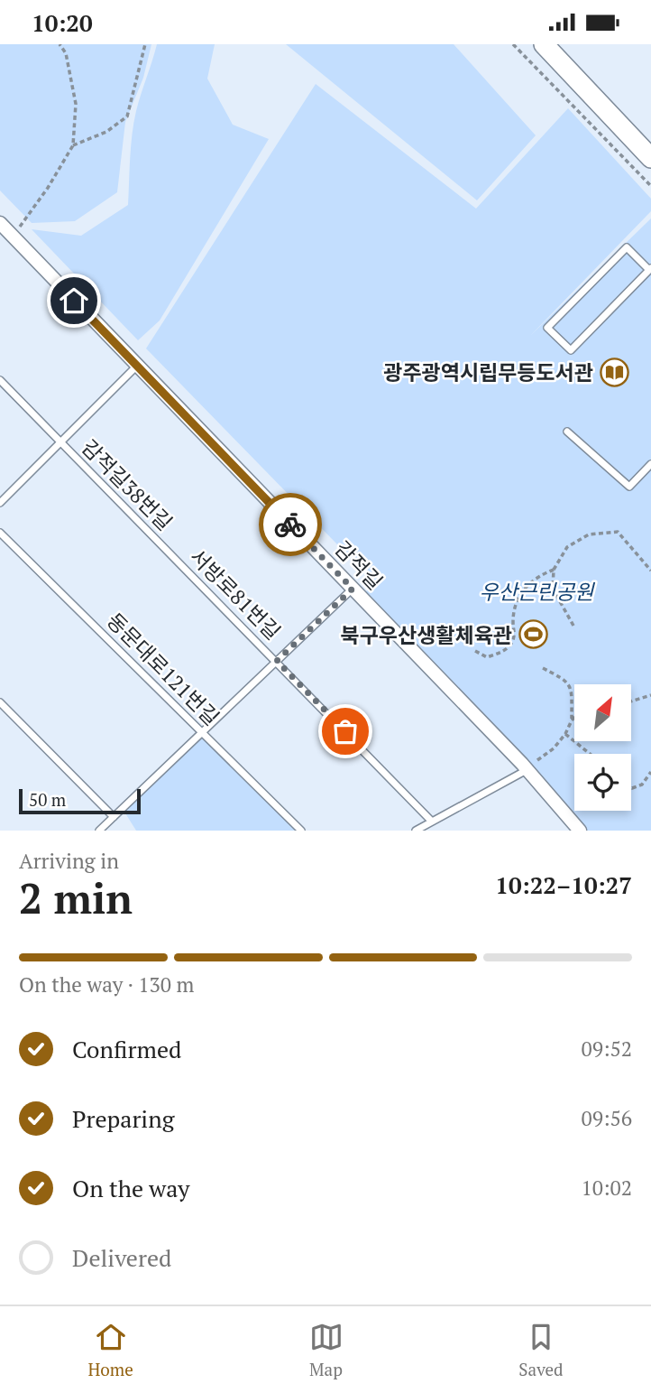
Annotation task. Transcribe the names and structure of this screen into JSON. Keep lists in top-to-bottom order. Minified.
{"streets":{"street":["감적길"],"lane":["감적길38번길","서방로81번길","동문대로121번길"]},"crossings":[["감적길38번길","감적길"],["감적길38번길","서방로81번길"],["감적길","서방로81번길"],["서방로81번길","동문대로121번길"]],"parks":["우산근린공원"],"places":{"library":["광주광역시립무등도서관"],"sports":["북구우산생활체육관"]},"scale_bar":"50 m","north":"top right","page":{"status":"10:20","scale":"50 m","heading":["2 min","Arriving in","10:22–10:27"],"bar":"On the way · 130 m","list":[["Confirmed","09:52"],["Preparing","09:56"],["On the way","10:02"],"Delivered"],"tabs":["Home","Map","Saved"]}}
